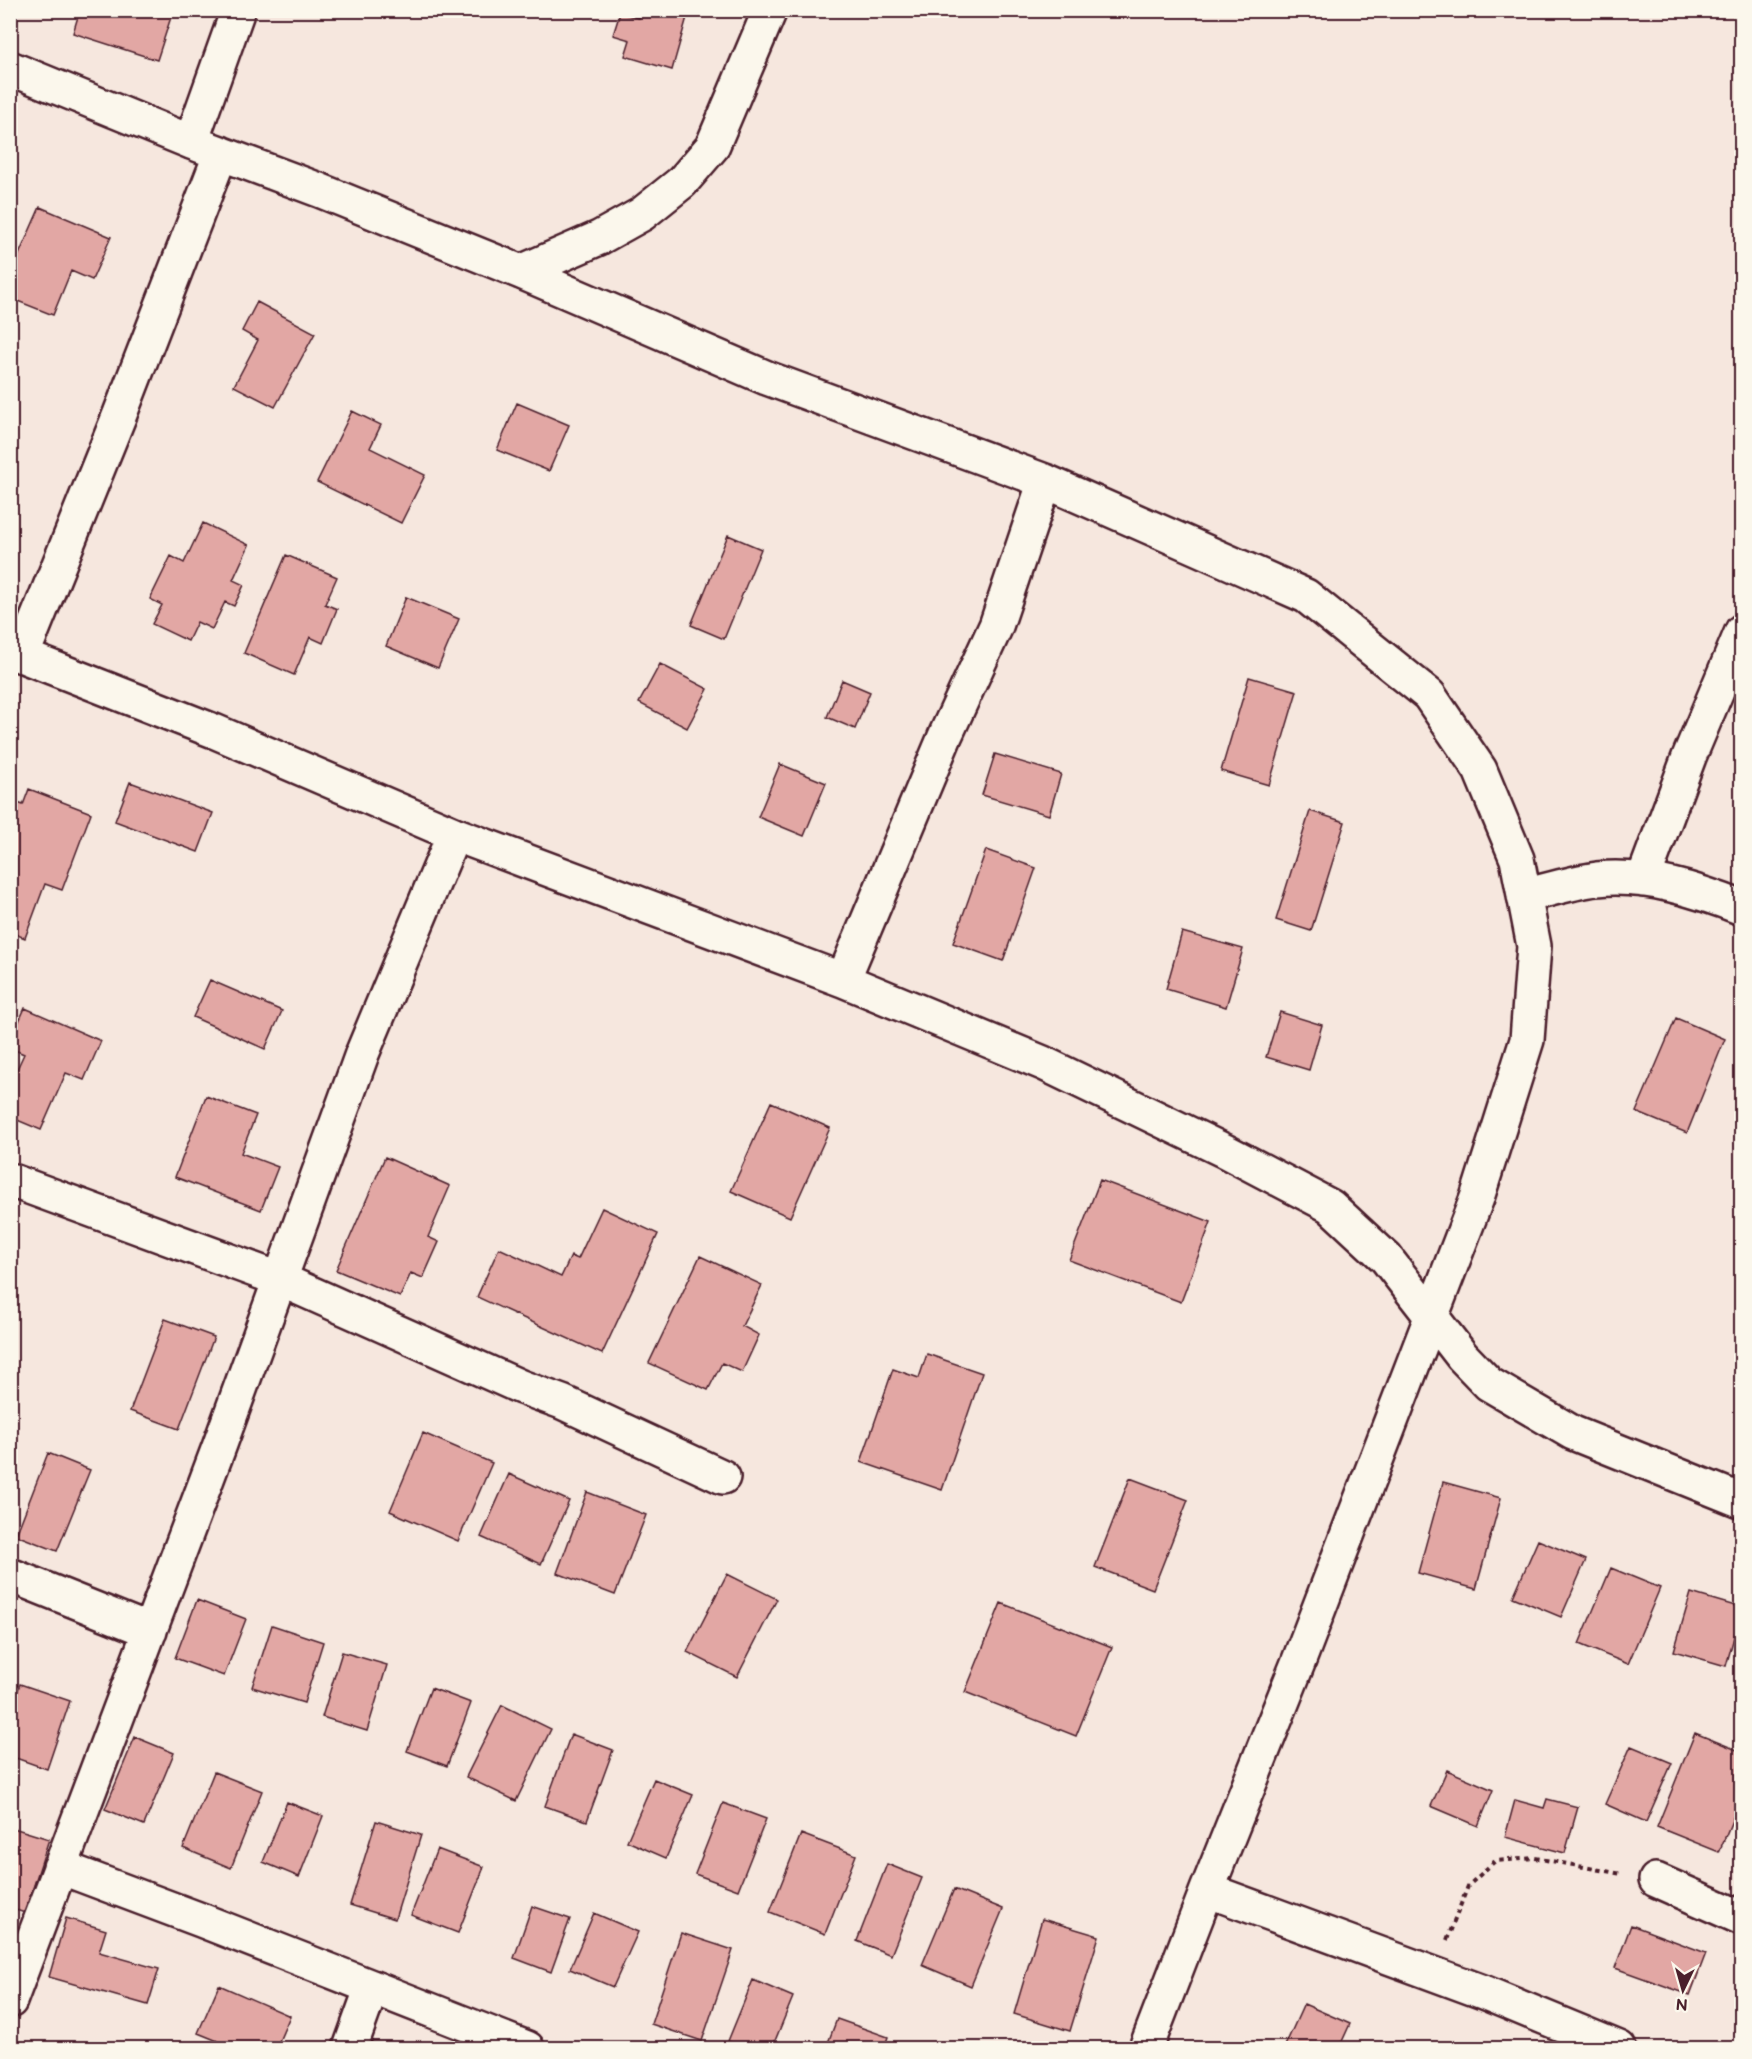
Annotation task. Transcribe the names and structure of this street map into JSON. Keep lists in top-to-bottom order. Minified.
{"north":"bottom"}
